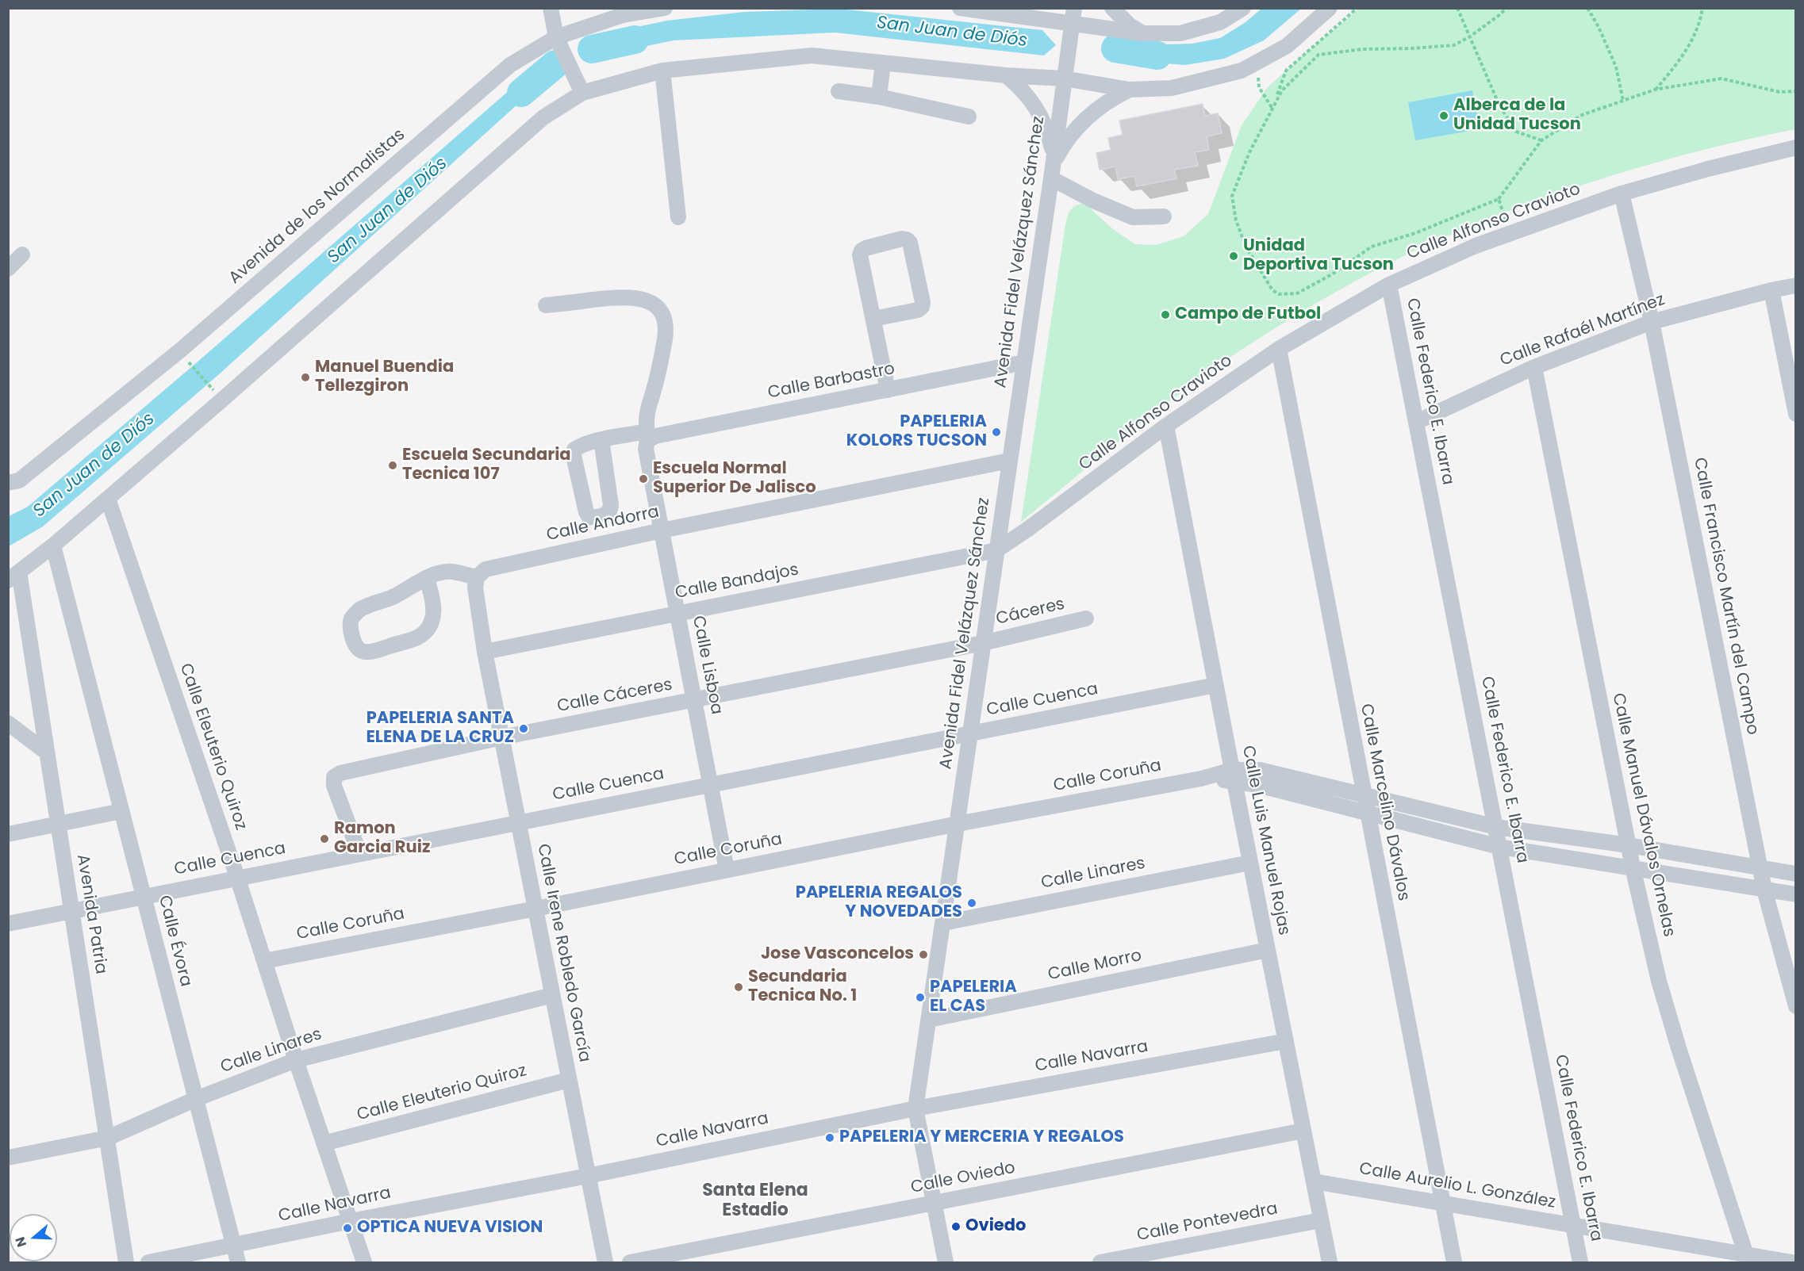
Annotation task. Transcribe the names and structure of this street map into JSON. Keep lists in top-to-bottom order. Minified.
{"streets":{"street":["Avenida de los Normalistas","Calle Alfonso Cravioto","Avenida Fidel Velázquez Sánchez","Calle Rafaél Martínez","Calle Barbastro","Calle Federico E. Ibarra","Calle Andorra","Calle Bandajos","Calle Francisco Martín del Campo","Cáceres","Calle Lisboa","Calle Cáceres","Calle Cuenca","Calle Eleuterio Quiroz","Calle Coruña","Calle Marcelino Dávalos","Calle Manuel Dávalos Ornelas","Calle Luis Manuel Rojas","Calle Linares","Avenida Patria","Calle Évora","Calle Irene Robledo García","Calle Morro","Calle Navarra","Calle Oviedo","Calle Aurelio L. González","Calle Pontevedra"]},"crossings":[["Calle Alfonso Cravioto","Avenida Fidel Velázquez Sánchez"],["Calle Alfonso Cravioto","Calle Federico E. Ibarra"],["Calle Alfonso Cravioto","Calle Bandajos"],["Calle Alfonso Cravioto","Calle Francisco Martín del Campo"],["Calle Alfonso Cravioto","Calle Marcelino Dávalos"],["Calle Alfonso Cravioto","Calle Luis Manuel Rojas"],["Avenida Fidel Velázquez Sánchez","Calle Barbastro"],["Avenida Fidel Velázquez Sánchez","Calle Andorra"],["Avenida Fidel Velázquez Sánchez","Calle Bandajos"],["Avenida Fidel Velázquez Sánchez","Cáceres"],["Avenida Fidel Velázquez Sánchez","Calle Cáceres"],["Avenida Fidel Velázquez Sánchez","Calle Cuenca"],["Avenida Fidel Velázquez Sánchez","Calle Coruña"],["Avenida Fidel Velázquez Sánchez","Calle Linares"],["Avenida Fidel Velázquez Sánchez","Calle Morro"],["Avenida Fidel Velázquez Sánchez","Calle Navarra"],["Avenida Fidel Velázquez Sánchez","Calle Oviedo"],["Calle Rafaél Martínez","Calle Federico E. Ibarra"],["Calle Rafaél Martínez","Calle Francisco Martín del Campo"],["Calle Rafaél Martínez","Calle Manuel Dávalos Ornelas"],["Calle Barbastro","Calle Lisboa"],["Calle Federico E. Ibarra","Calle Aurelio L. González"],["Calle Andorra","Calle Lisboa"],["Calle Bandajos","Calle Lisboa"],["Calle Bandajos","Calle Irene Robledo García"],["Cáceres","Calle Cáceres"],["Calle Lisboa","Calle Cáceres"],["Calle Lisboa","Calle Cuenca"],["Calle Lisboa","Calle Coruña"],["Calle Cáceres","Calle Cuenca"],["Calle Cáceres","Calle Irene Robledo García"],["Calle Cuenca","Calle Eleuterio Quiroz"],["Calle Cuenca","Calle Luis Manuel Rojas"],["Calle Cuenca","Avenida Patria"],["Calle Cuenca","Calle Évora"],["Calle Cuenca","Calle Irene Robledo García"],["Calle Eleuterio Quiroz","Calle Coruña"],["Calle Eleuterio Quiroz","Calle Linares"],["Calle Eleuterio Quiroz","Calle Irene Robledo García"],["Calle Eleuterio Quiroz","Calle Navarra"],["Calle Coruña","Calle Luis Manuel Rojas"],["Calle Coruña","Calle Irene Robledo García"],["Calle Marcelino Dávalos","Calle Aurelio L. González"],["Calle Manuel Dávalos Ornelas","Calle Aurelio L. González"],["Calle Luis Manuel Rojas","Calle Linares"],["Calle Luis Manuel Rojas","Calle Morro"],["Calle Luis Manuel Rojas","Calle Navarra"],["Calle Luis Manuel Rojas","Calle Oviedo"],["Calle Luis Manuel Rojas","Calle Aurelio L. González"],["Calle Luis Manuel Rojas","Calle Pontevedra"],["Calle Linares","Avenida Patria"],["Calle Linares","Calle Évora"],["Calle Linares","Calle Irene Robledo García"],["Calle Évora","Calle Navarra"],["Calle Irene Robledo García","Calle Navarra"]],"districts":["Santa Elena Estadio"],"water":["San Juan de Diós"],"places":["Alberca de la Unidad Tucson","Unidad Deportiva Tucson","Campo de Futbol","Manuel Buendia Tellezgiron","PAPELERIA KOLORS TUCSON","Escuela Secundaria Tecnica 107","Escuela Normal Superior De Jalisco","PAPELERIA SANTA ELENA DE LA CRUZ","Ramon Garcia Ruiz","PAPELERIA REGALOS Y NOVEDADES","Jose Vasconcelos","Secundaria Tecnica No. 1","PAPELERIA EL CAS","PAPELERIA Y MERCERIA Y REGALOS","Oviedo","OPTICA NUEVA VISION"],"north":"left"}
